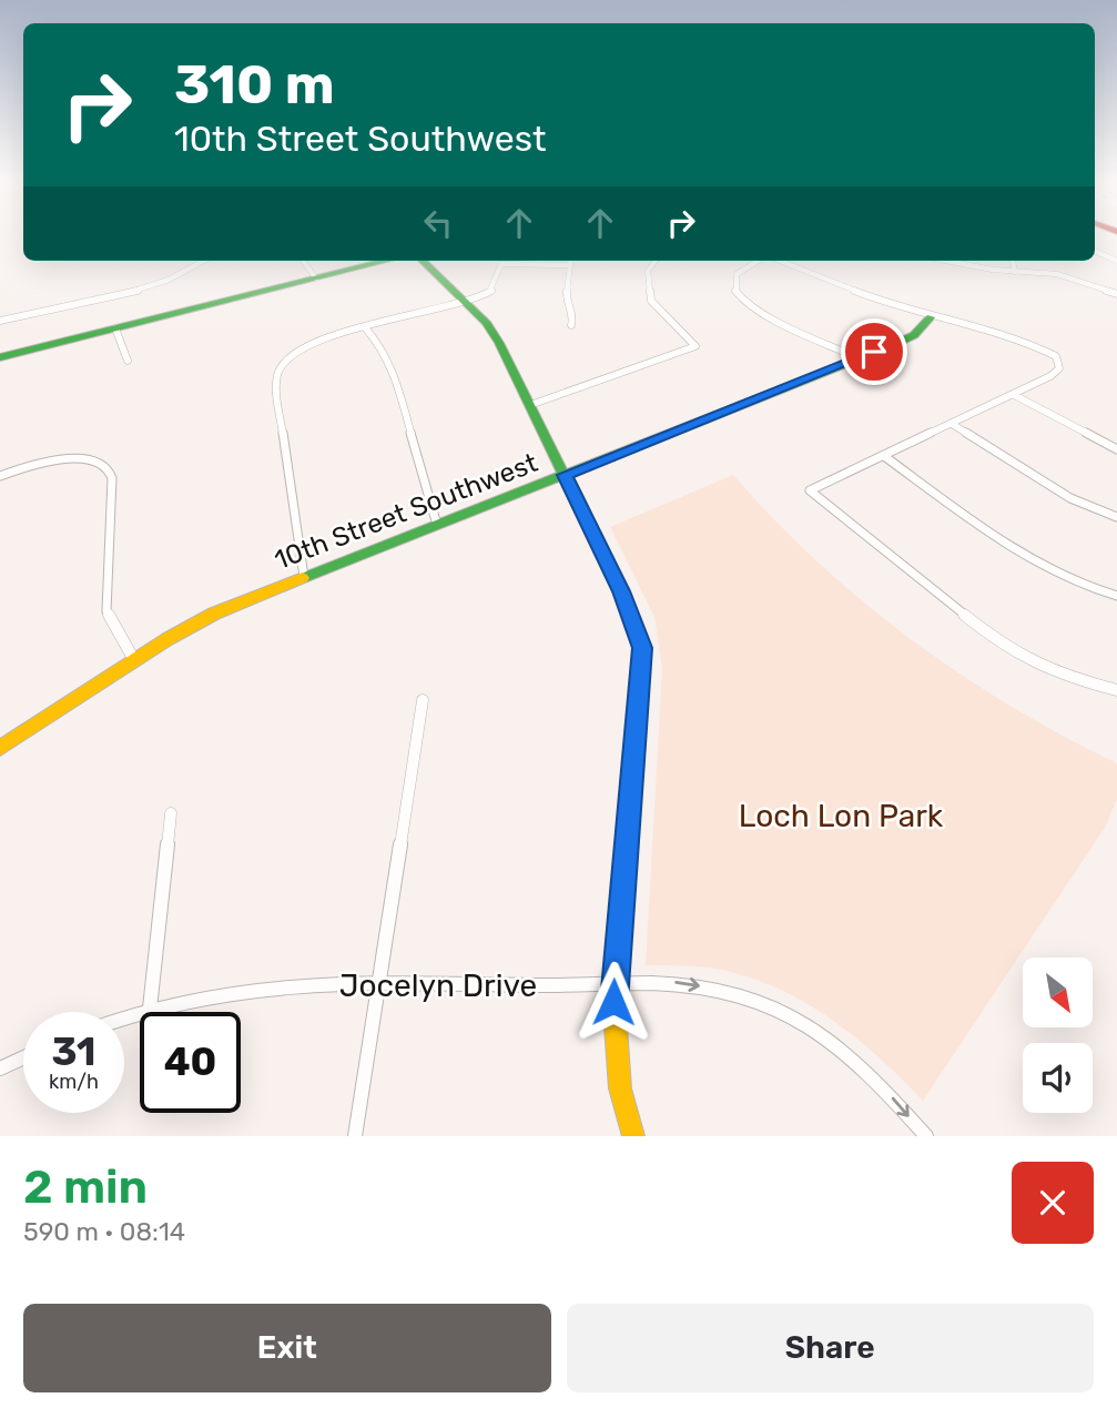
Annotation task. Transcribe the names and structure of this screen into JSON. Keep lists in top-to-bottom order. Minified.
{"streets":{"street":["10th Street Southwest","Jocelyn Drive"]},"one_way":["Jocelyn Drive"],"parks":["Loch Lon Park"],"north":"bottom right","page":{"turn":["310 m","10th Street Southwest"],"speed":"31 km/h","limit":"40","heading":["2 min","590 m · 08:14"],"buttons":["Exit","Share"]}}
